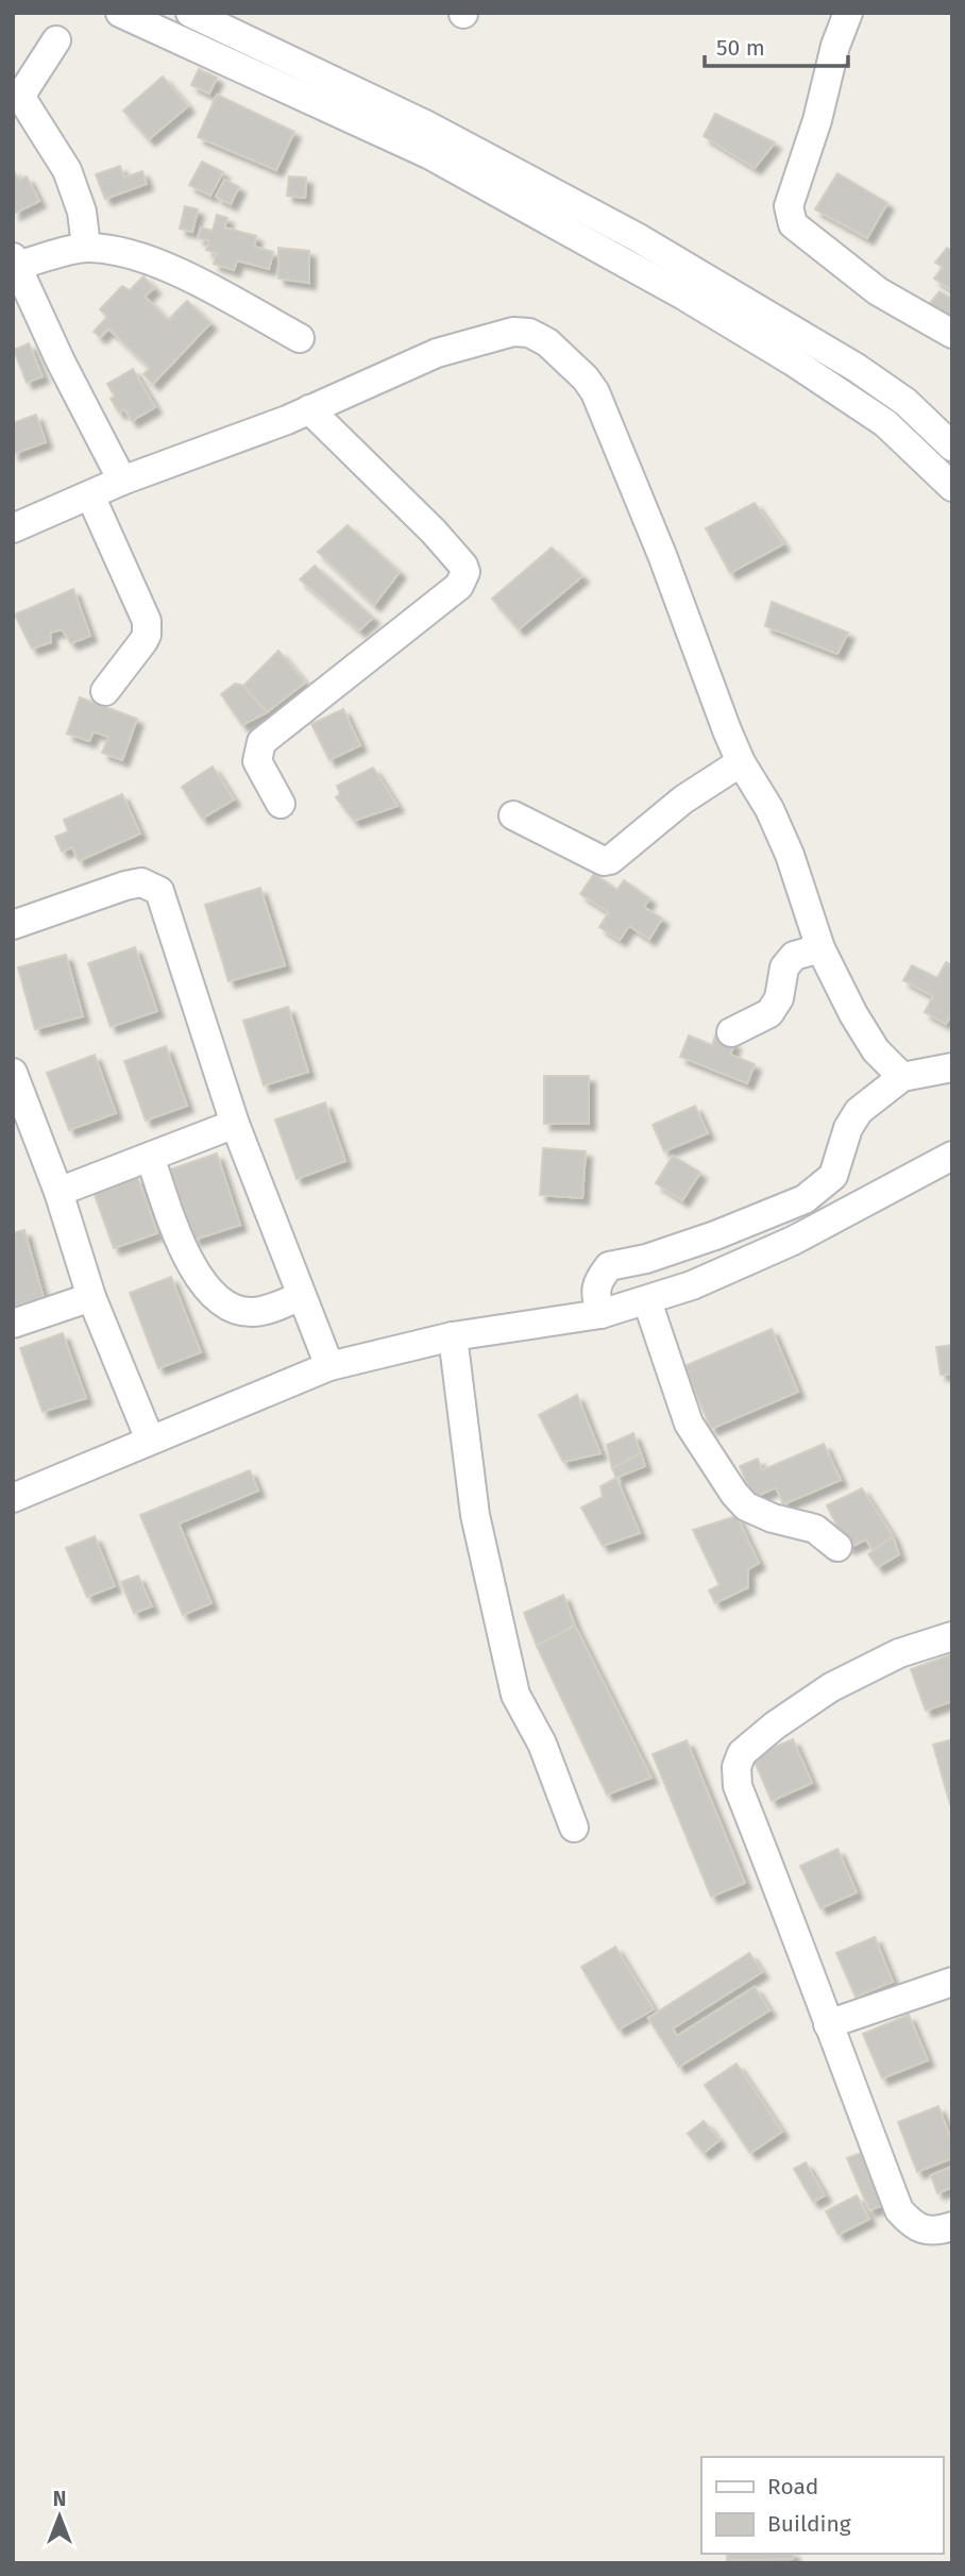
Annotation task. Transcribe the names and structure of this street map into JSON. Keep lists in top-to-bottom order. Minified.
{"legend":["Road","Building"],"scale_bar":"50 m","north":"top"}
